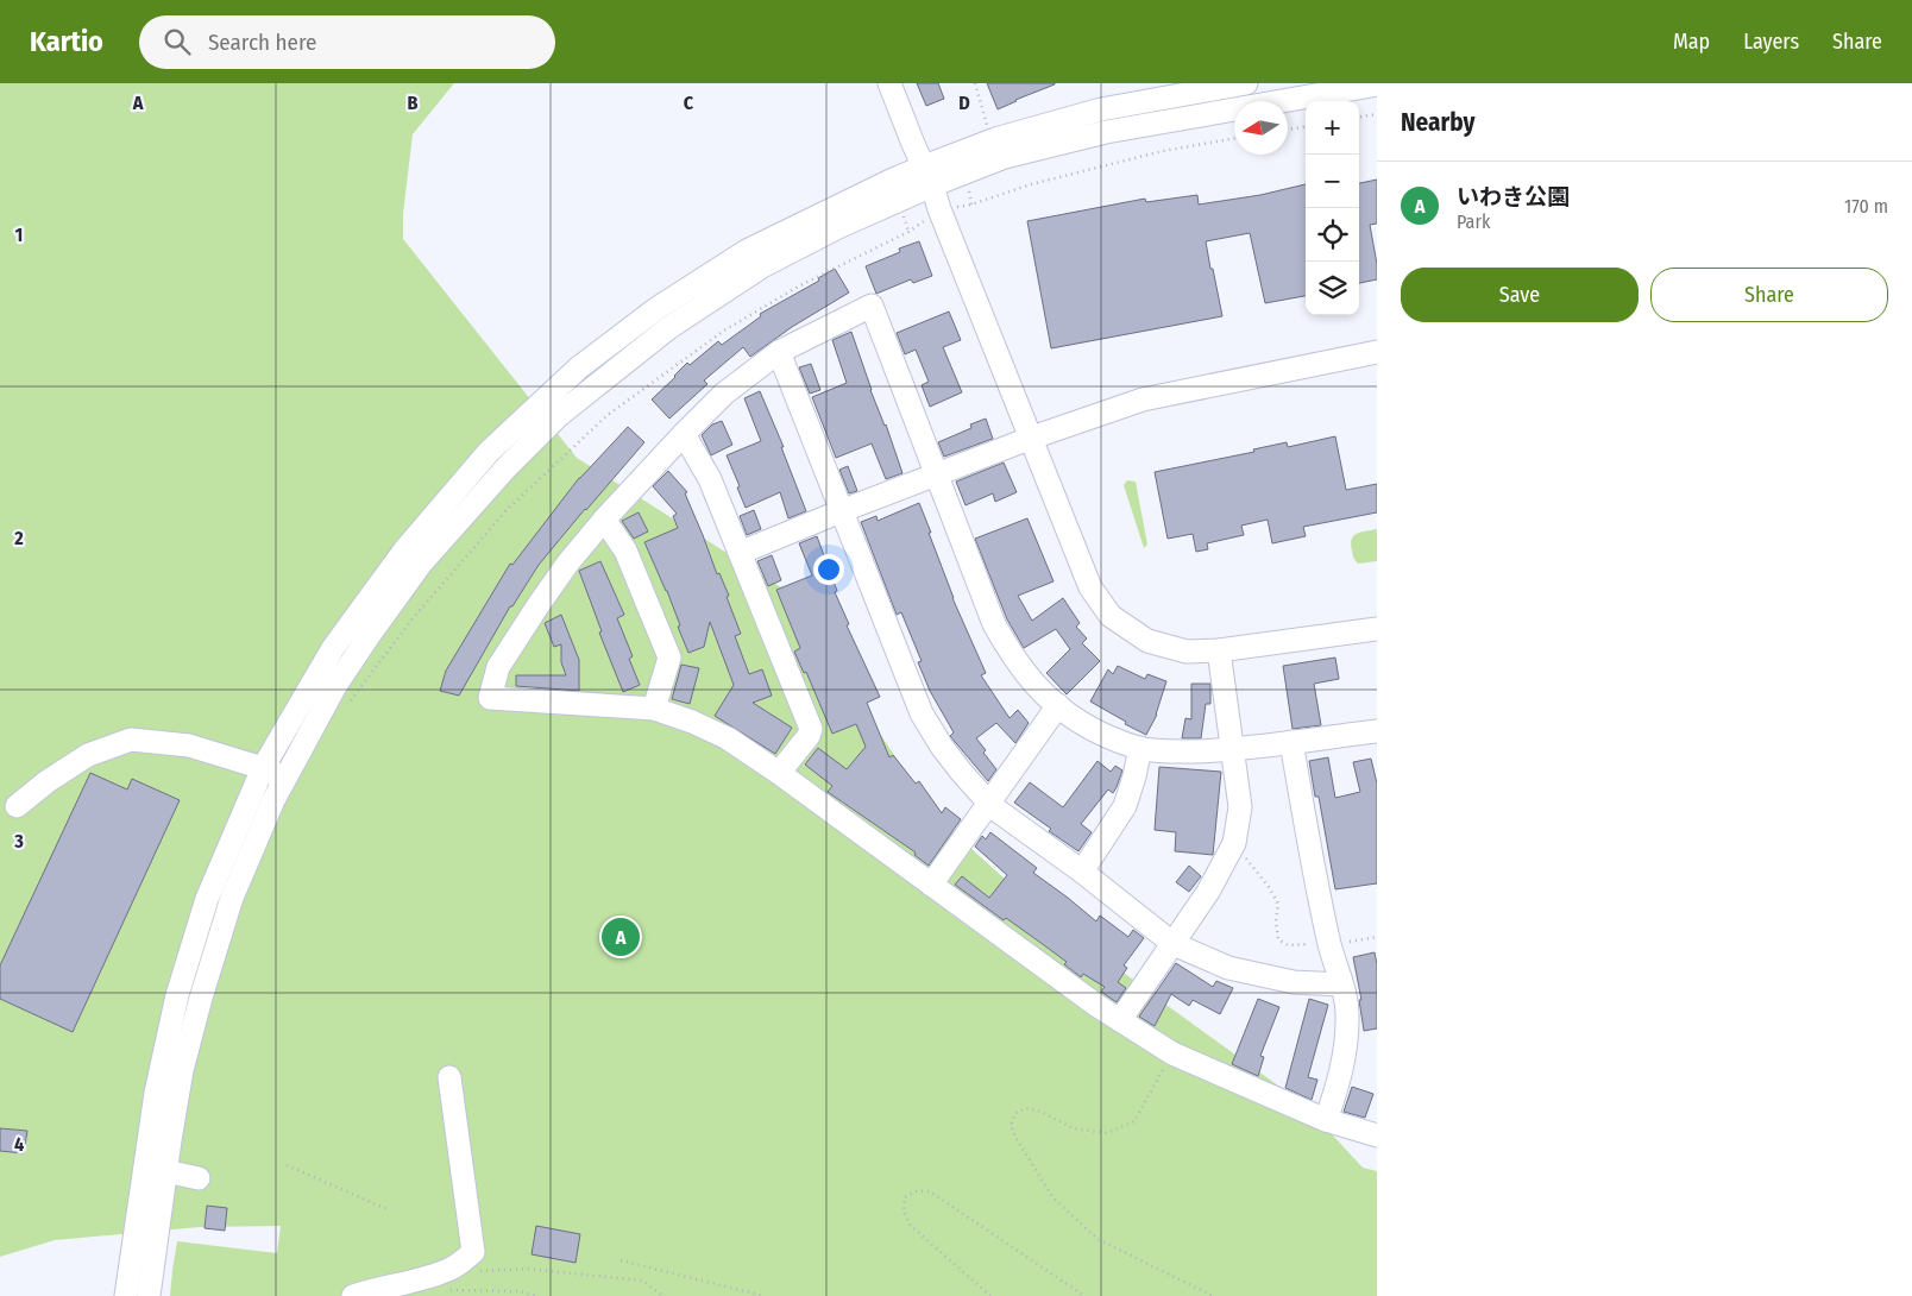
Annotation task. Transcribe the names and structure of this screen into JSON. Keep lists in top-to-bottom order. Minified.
{"north":"left","page":{"header":"Kartio","search":"Search here","nav":["Map","Layers","Share"],"heading":"Nearby","map_buttons":["+","−"],"list":[{"mark":"A","name":"いわき公園","note":"Park","value":"170 m"}],"buttons":["Save","Share"],"pins":"A"},"grid":{"columns":["A","B","C","D"],"rows":["1","2","3","4"]}}
